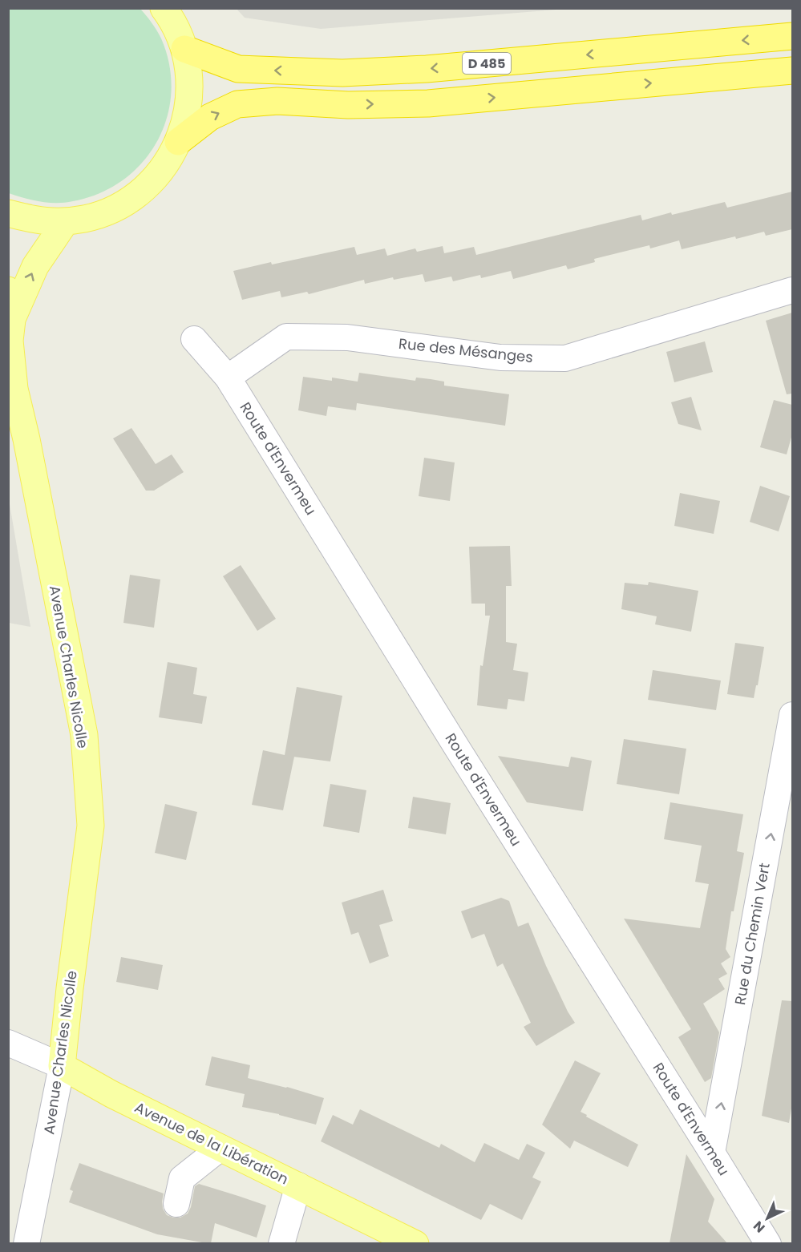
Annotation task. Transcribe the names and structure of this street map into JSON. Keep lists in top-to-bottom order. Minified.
{"streets":{"highway":["D 485"],"main road":["Avenue Charles Nicolle","Avenue de la Libération"],"street":["Rue des Mésanges","Route d'Envermeu","Rue du Chemin Vert"]},"crossings":[["Rue des Mésanges","Route d'Envermeu"],["Route d'Envermeu","Rue du Chemin Vert"],["Avenue Charles Nicolle","Avenue de la Libération"]],"one_way":["Rue du Chemin Vert"],"north":"bottom left"}
